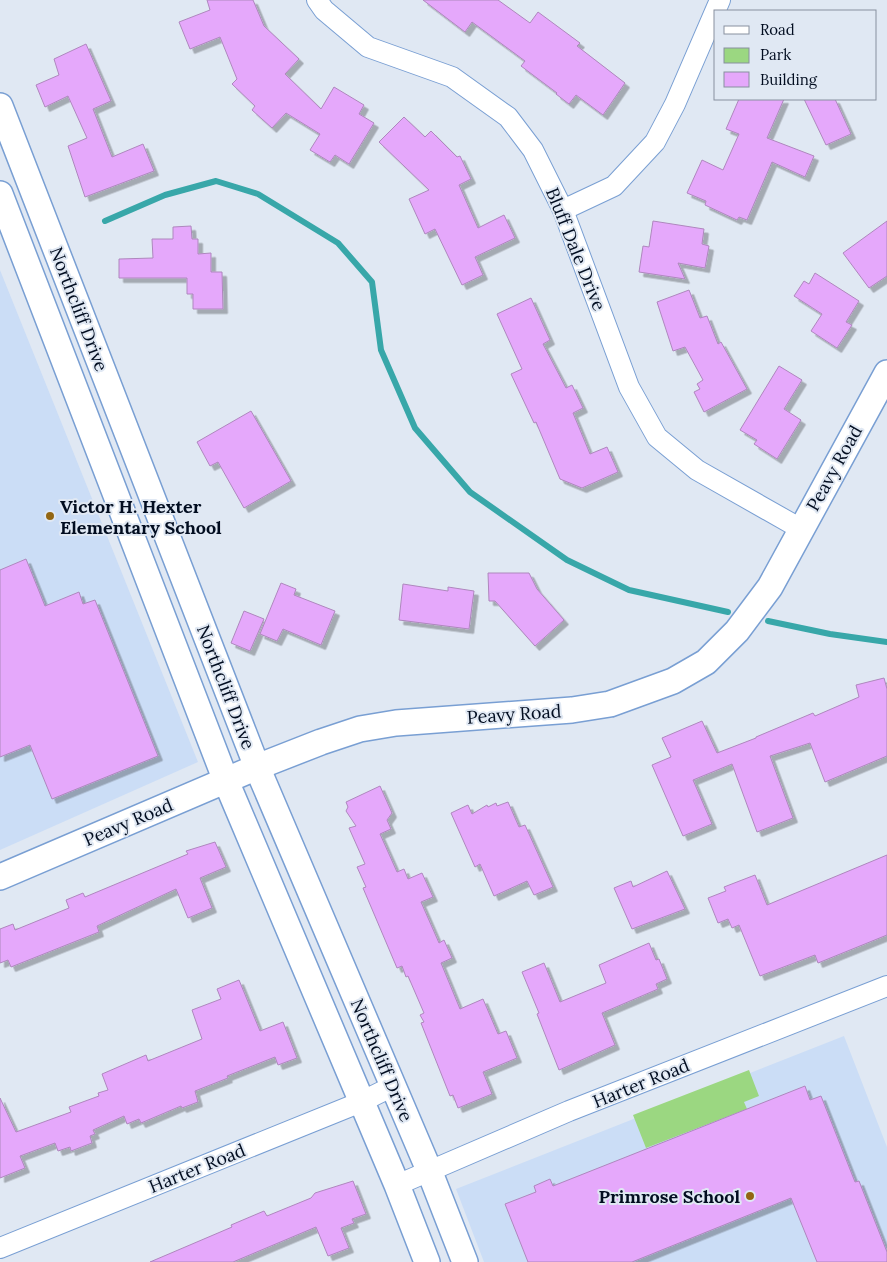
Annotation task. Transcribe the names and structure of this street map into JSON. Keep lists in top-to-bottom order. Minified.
{"streets":{"street":["Bluff Dale Drive","Northcliff Drive","Peavy Road","Harter Road"]},"crossings":[["Bluff Dale Drive","Peavy Road"],["Northcliff Drive","Peavy Road"],["Northcliff Drive","Harter Road"]],"places":["Victor H. Hexter Elementary School","Primrose School"],"legend":["Road","Park","Building"]}
